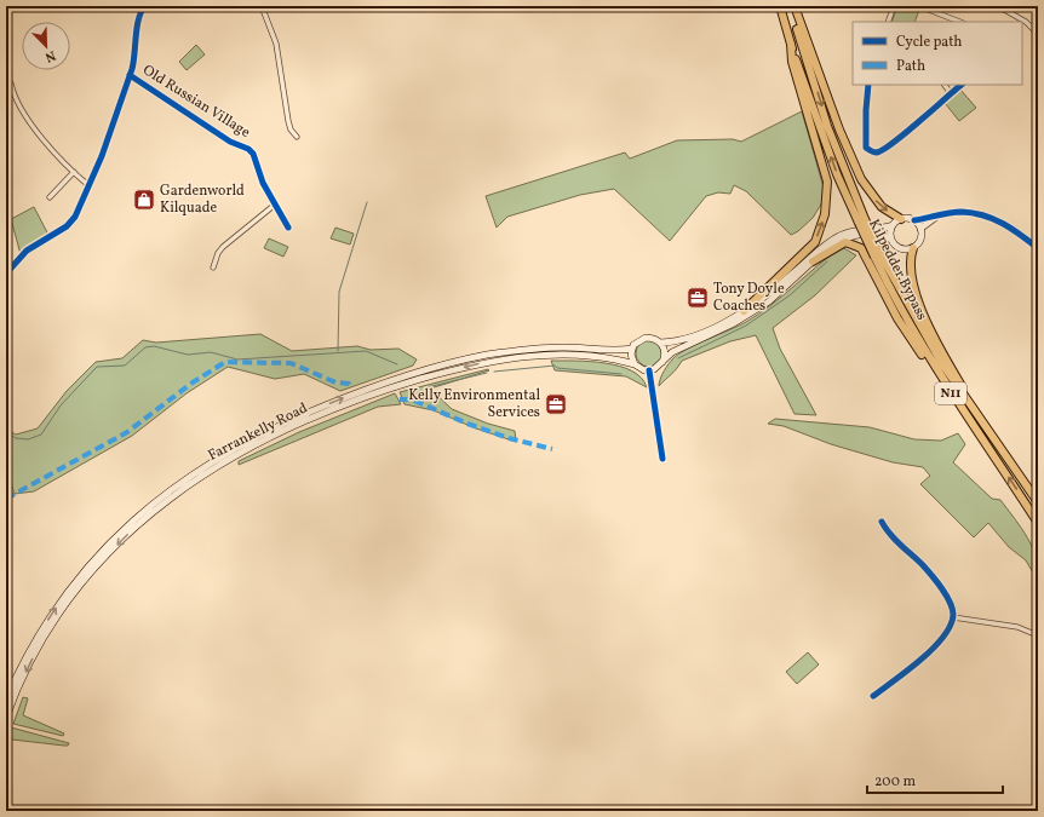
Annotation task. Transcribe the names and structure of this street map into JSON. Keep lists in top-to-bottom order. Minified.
{"streets":{"highway":["Kilpedder Bypass","N11"],"main road":["Farrankelly Road"],"street":["Old Russian Village"]},"crossings":[["Kilpedder Bypass","N11"]],"places":{"shop":["Gardenworld Kilquade"],"office":["Tony Doyle Coaches","Kelly Environmental Services"]},"legend":["Cycle path","Path"],"scale_bar":"200 m","north":"bottom right"}
